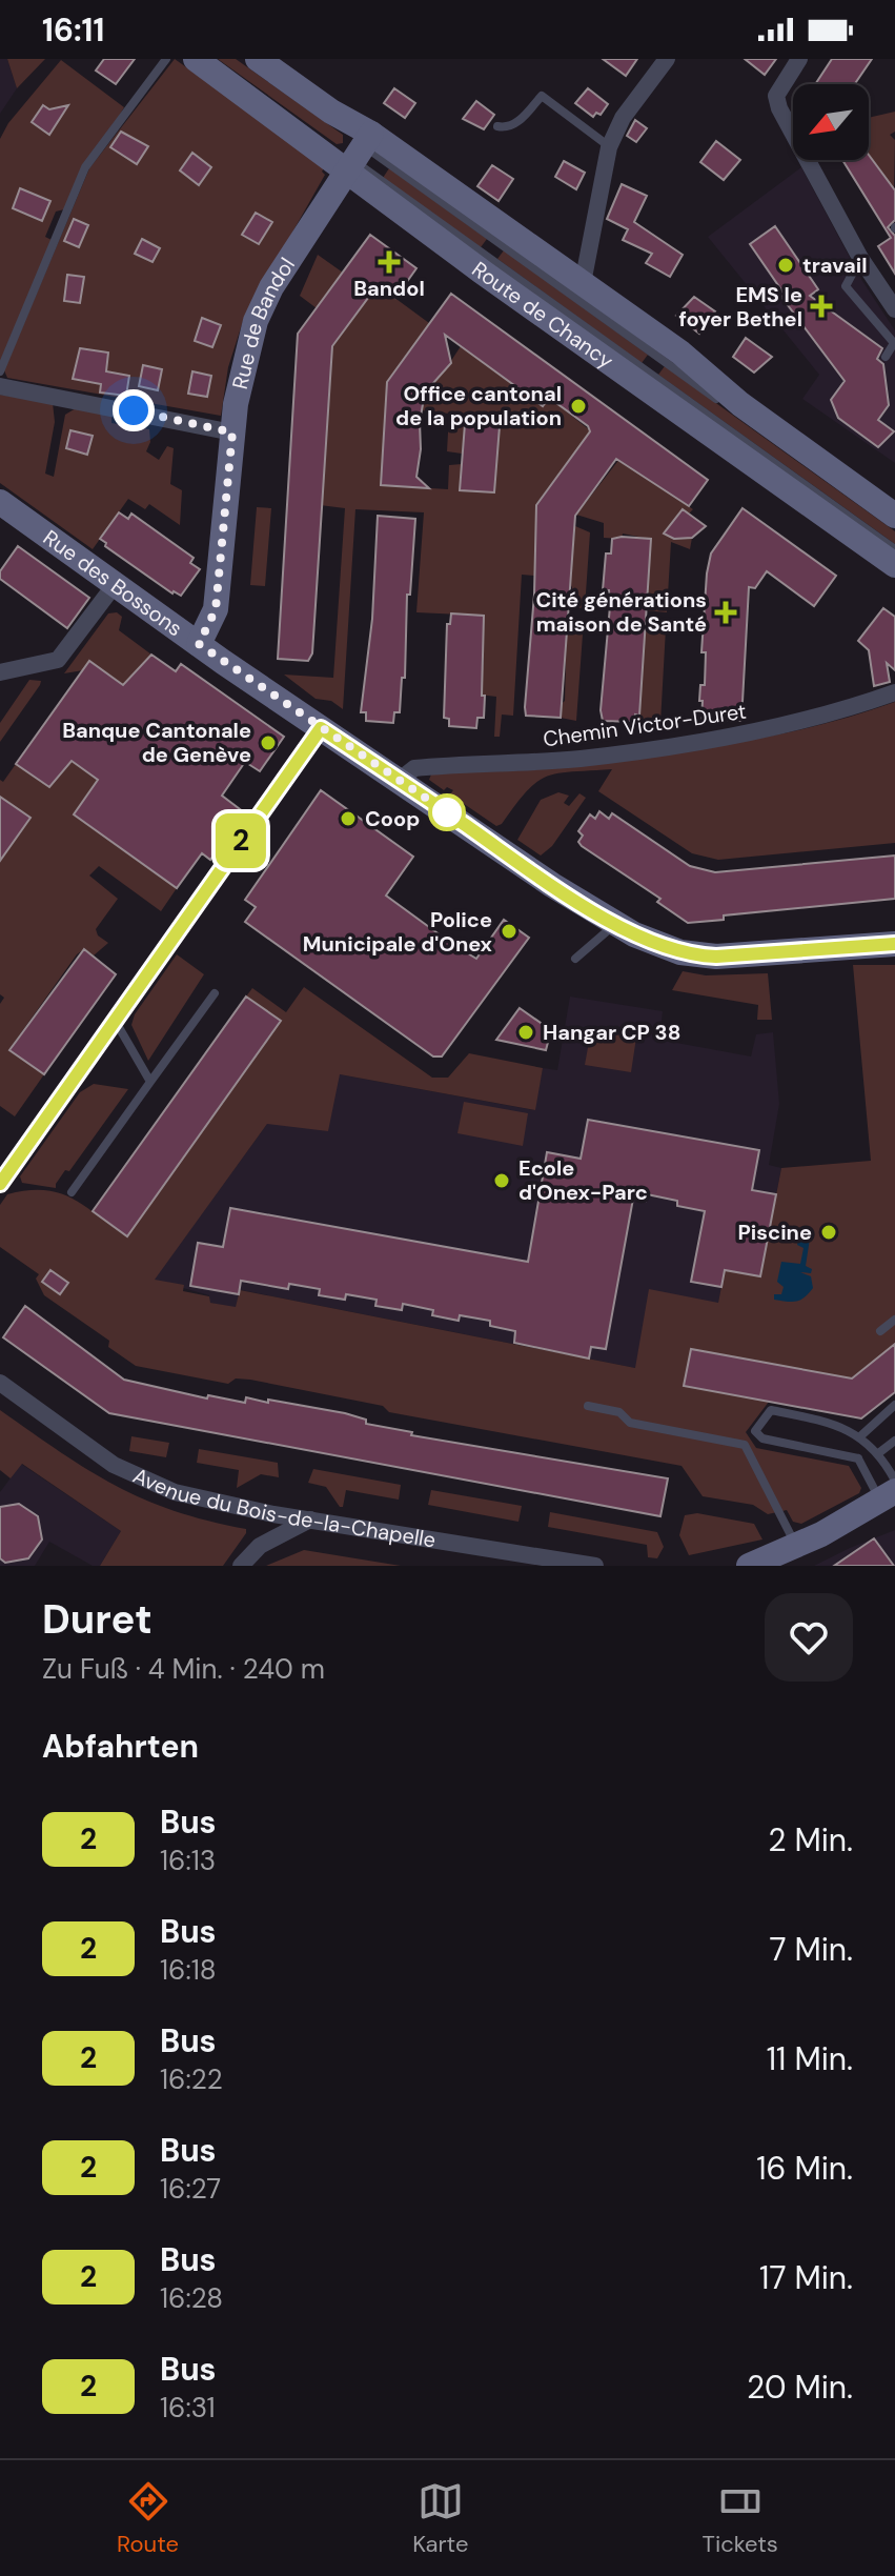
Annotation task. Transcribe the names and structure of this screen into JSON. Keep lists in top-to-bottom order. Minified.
{"streets":{"street":["Route de Chancy","Rue de Bandol","Rue des Bossons","Chemin Victor-Duret","Avenue du Bois-de-la-Chapelle"]},"crossings":[["Route de Chancy","Rue de Bandol"],["Rue de Bandol","Rue des Bossons"],["Rue des Bossons","Chemin Victor-Duret"]],"places":{"health":["Bandol","EMS le foyer Bethel","Cité générations maison de Santé"],"other":["travail","Office cantonal de la population","Banque Cantonale de Genève","Coop","Police Municipale d'Onex","Hangar CP 38","Ecole d'Onex-Parc","Piscine"]},"lines":["bus line 2"],"north":"bottom left","page":{"status":"16:11","on_map":"2","heading":[["Duret","Zu Fuß · 4 Min. · 240 m"],"Abfahrten"],"list":[{"mark":"2","name":"Bus","note":"16:13","value":"2 Min."},{"mark":"2","name":"Bus","note":"16:18","value":"7 Min."},{"mark":"2","name":"Bus","note":"16:22","value":"11 Min."},{"mark":"2","name":"Bus","note":"16:27","value":"16 Min."},{"mark":"2","name":"Bus","note":"16:28","value":"17 Min."},{"mark":"2","name":"Bus","note":"16:31","value":"20 Min."}],"tabs":["Route","Karte","Tickets"]}}
